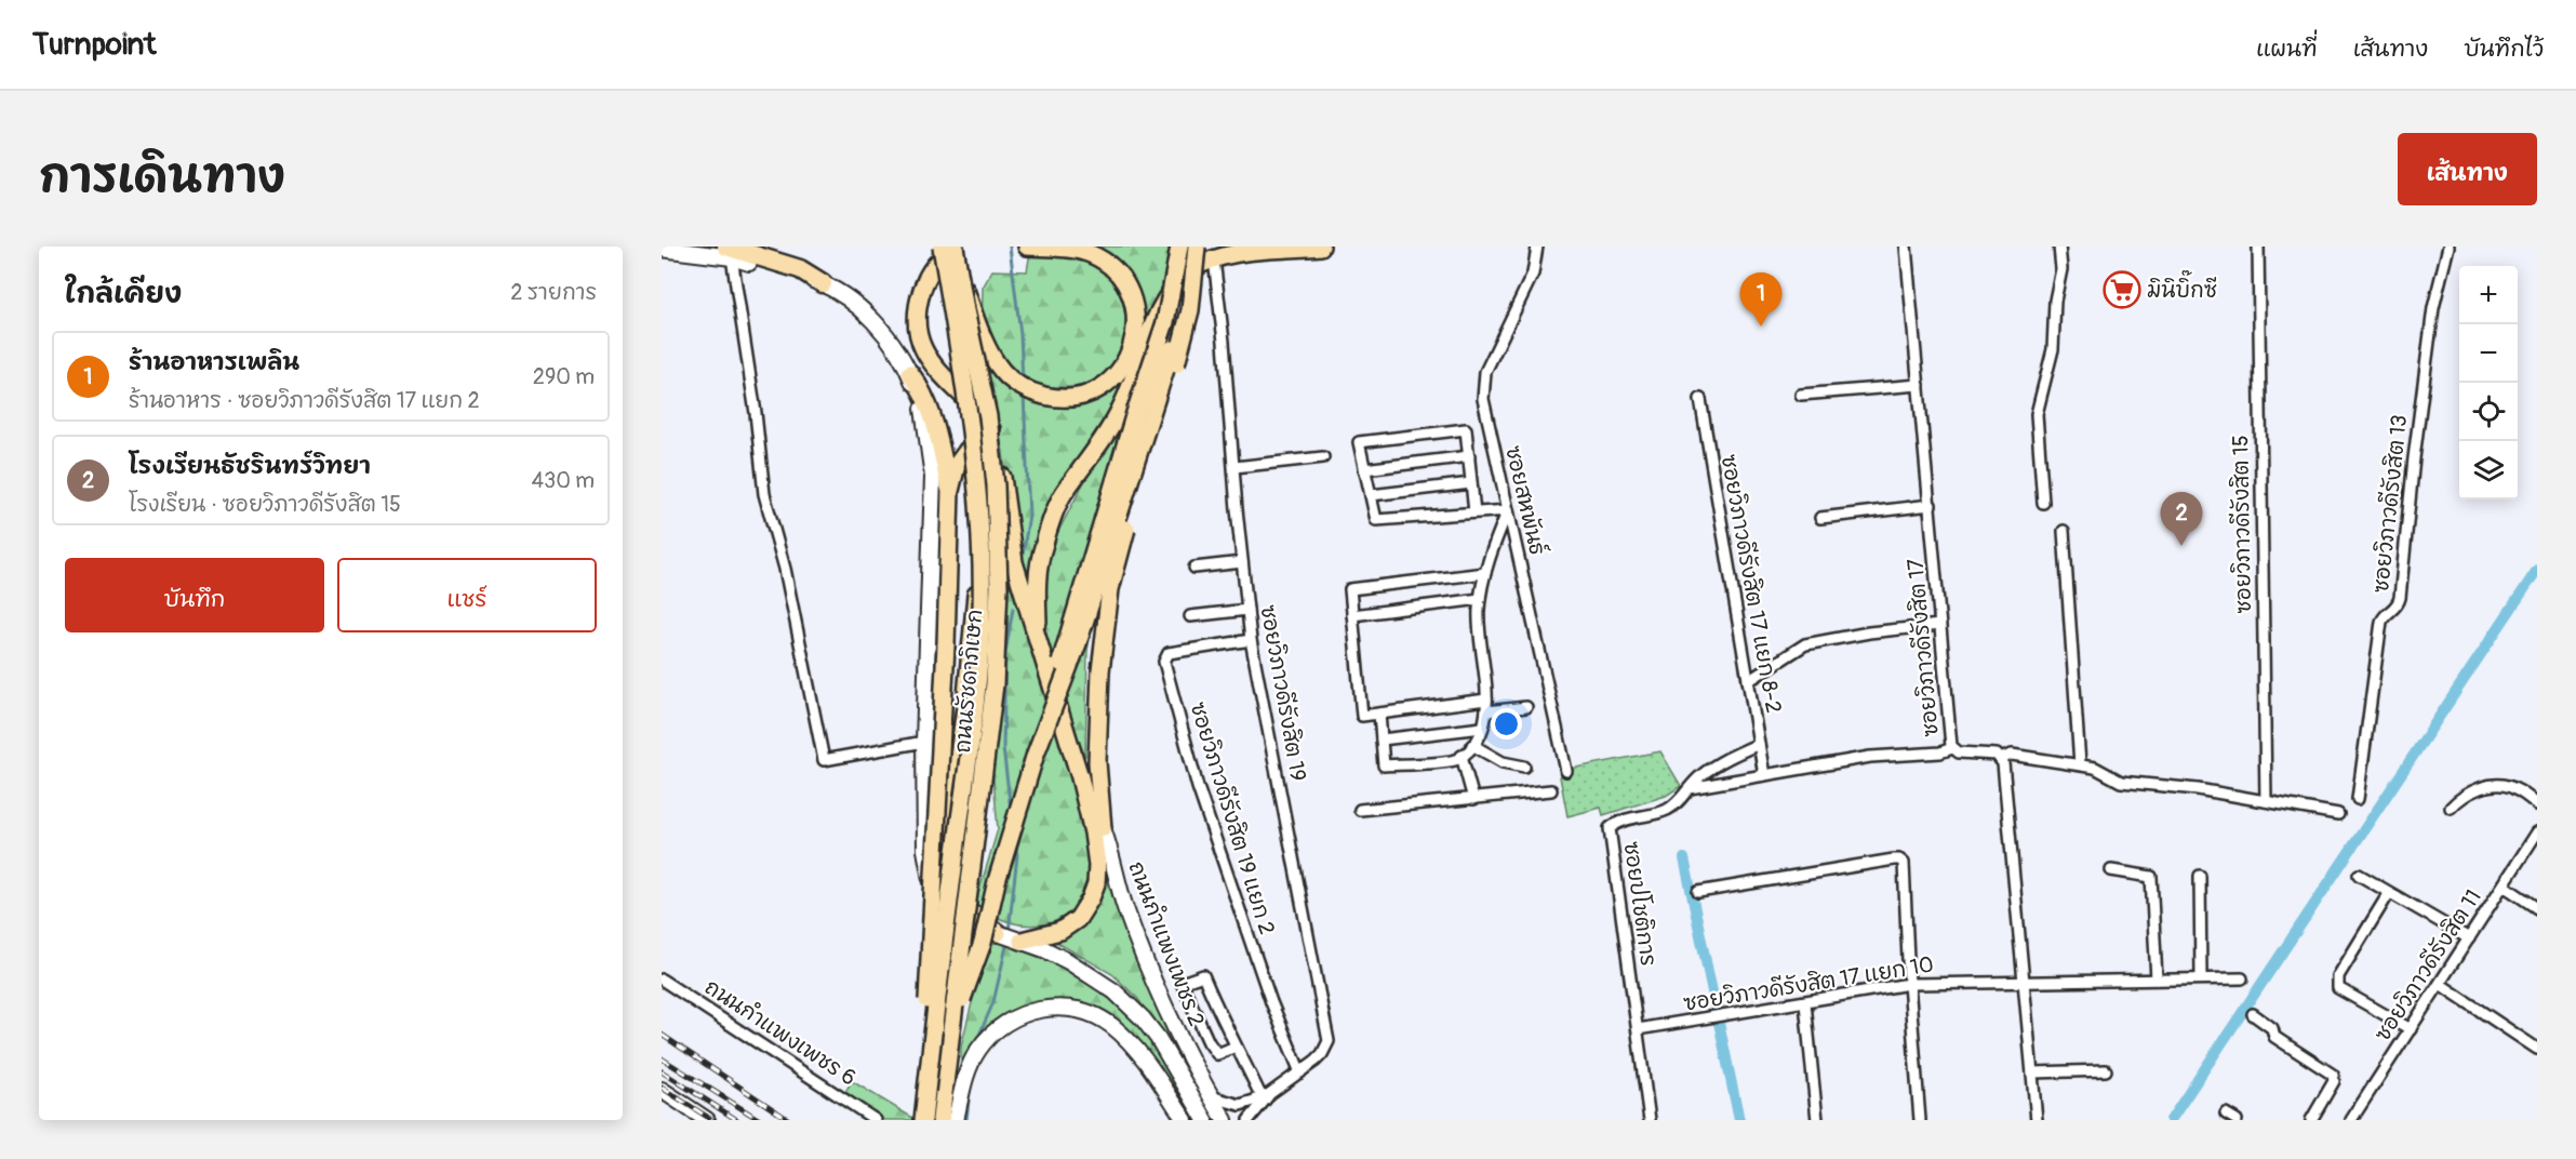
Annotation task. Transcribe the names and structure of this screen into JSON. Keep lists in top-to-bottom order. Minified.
{"streets":{"main road":["ถนนรัชดาภิเษก","ถนนกำแพงเพชร 2"],"street":["ซอยสหพันธ์","ซอยวิภาวดีรังสิต 13","ซอยวิภาวดีรังสิต 15","ซอยวิภาวดีรังสิต 17 แยก 8-2","ซอยวิภาวดีรังสิต 17","ซอยวิภาวดีรังสิต 19","ซอยวิภาวดีรังสิต 19 แยก 2","ซอยปโชติการ","ซอยวิภาวดีรังสิต 11","ซอยวิภาวดีรังสิต 17 แยก 10","ถนนกำแพงเพชร 6"]},"crossings":[["ซอยวิภาวดีรังสิต 15","ซอยวิภาวดีรังสิต 17"],["ซอยวิภาวดีรังสิต 17 แยก 8-2","ซอยปโชติการ"],["ซอยวิภาวดีรังสิต 19","ซอยวิภาวดีรังสิต 19 แยก 2"],["ซอยวิภาวดีรังสิต 19","ถนนกำแพงเพชร 2"],["ซอยปโชติการ","ซอยวิภาวดีรังสิต 17 แยก 10"]],"places":{"supermarket":["มินิบิ๊กซี"]},"page":{"header":"Turnpoint","nav":["แผนที่","เส้นทาง","บันทึกไว้"],"title":"การเดินทาง","buttons":["เส้นทาง",["บันทึก","แชร์"]],"heading":["ใกล้เคียง","2 รายการ"],"map_buttons":["+","−"],"pins":["1","2"],"list":[{"mark":"1","name":"ร้านอาหารเพลิน","note":"ร้านอาหาร · ซอยวิภาวดีรังสิต 17 แยก 2","value":"290 m"},{"mark":"2","name":"โรงเรียนธัชรินทร์วิทยา","note":"โรงเรียน · ซอยวิภาวดีรังสิต 15","value":"430 m"}]}}
